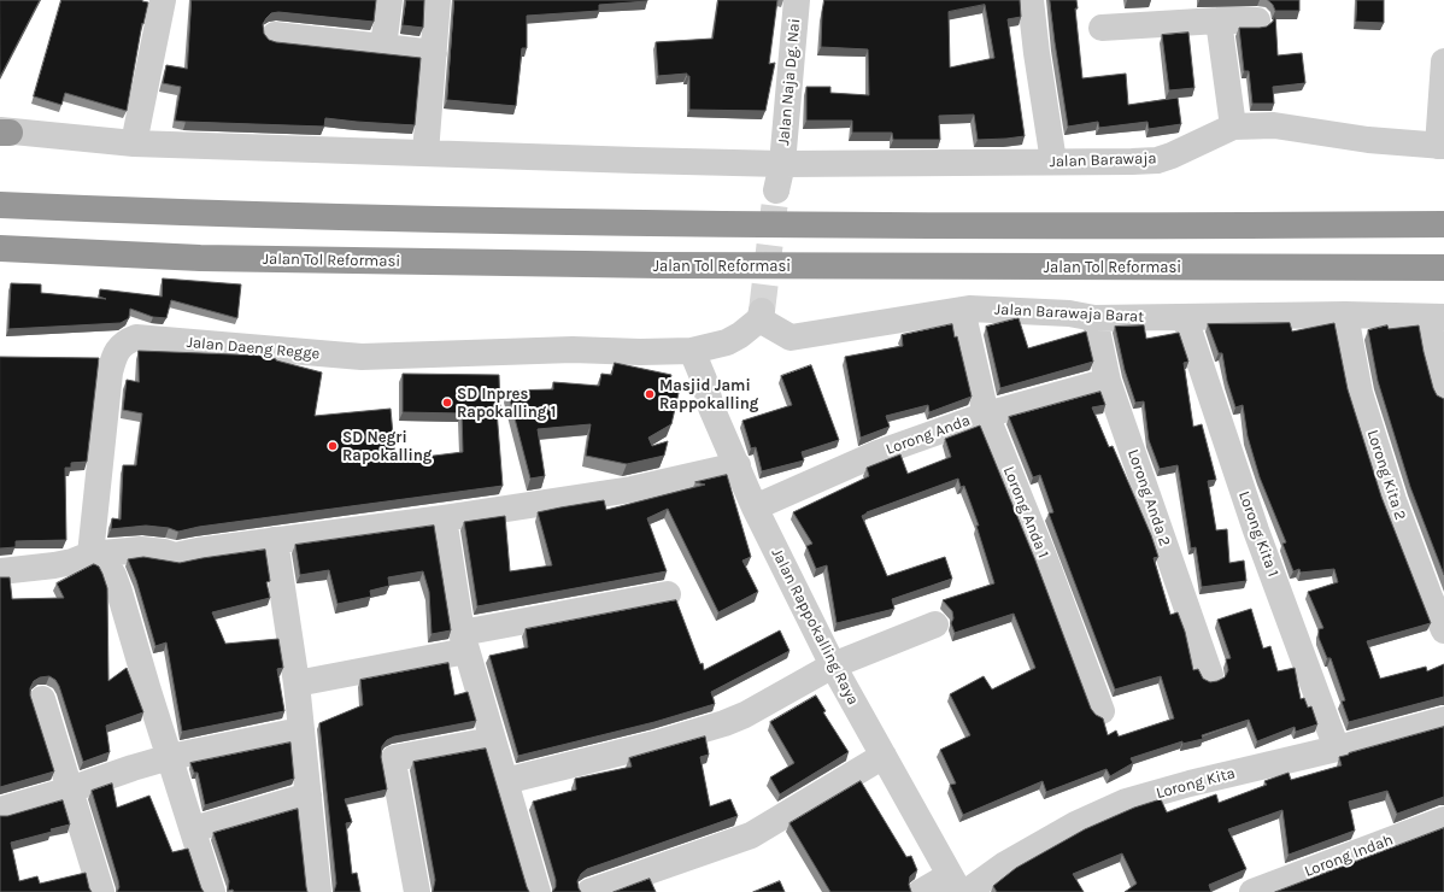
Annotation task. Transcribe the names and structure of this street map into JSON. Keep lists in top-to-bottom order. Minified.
{"streets":{"highway":["Jalan Tol Reformasi"],"street":["Jalan Naja Dg. Nai","Jalan Barawaja","Jalan Barawaja Barat","Jalan Daeng Regge","Lorong Anda","Lorong Kita 2","Lorong Anda 2","Lorong Anda 1","Lorong Kita 1","Jalan Rappokalling Raya","Lorong Kita","Lorong Indah"]},"crossings":[["Jalan Naja Dg. Nai","Jalan Barawaja"],["Jalan Barawaja Barat","Jalan Daeng Regge"],["Jalan Barawaja Barat","Lorong Kita 2"],["Jalan Barawaja Barat","Lorong Anda 2"],["Jalan Barawaja Barat","Lorong Anda 1"],["Jalan Barawaja Barat","Lorong Kita 1"],["Jalan Daeng Regge","Jalan Rappokalling Raya"],["Lorong Anda","Lorong Anda 2"],["Lorong Anda","Lorong Anda 1"],["Lorong Anda","Jalan Rappokalling Raya"],["Lorong Kita 1","Lorong Kita"],["Jalan Rappokalling Raya","Lorong Kita"]],"places":["Masjid Jami Rappokalling","SD Inpres Rapokalling 1","SD Negri Rapokalling"]}
